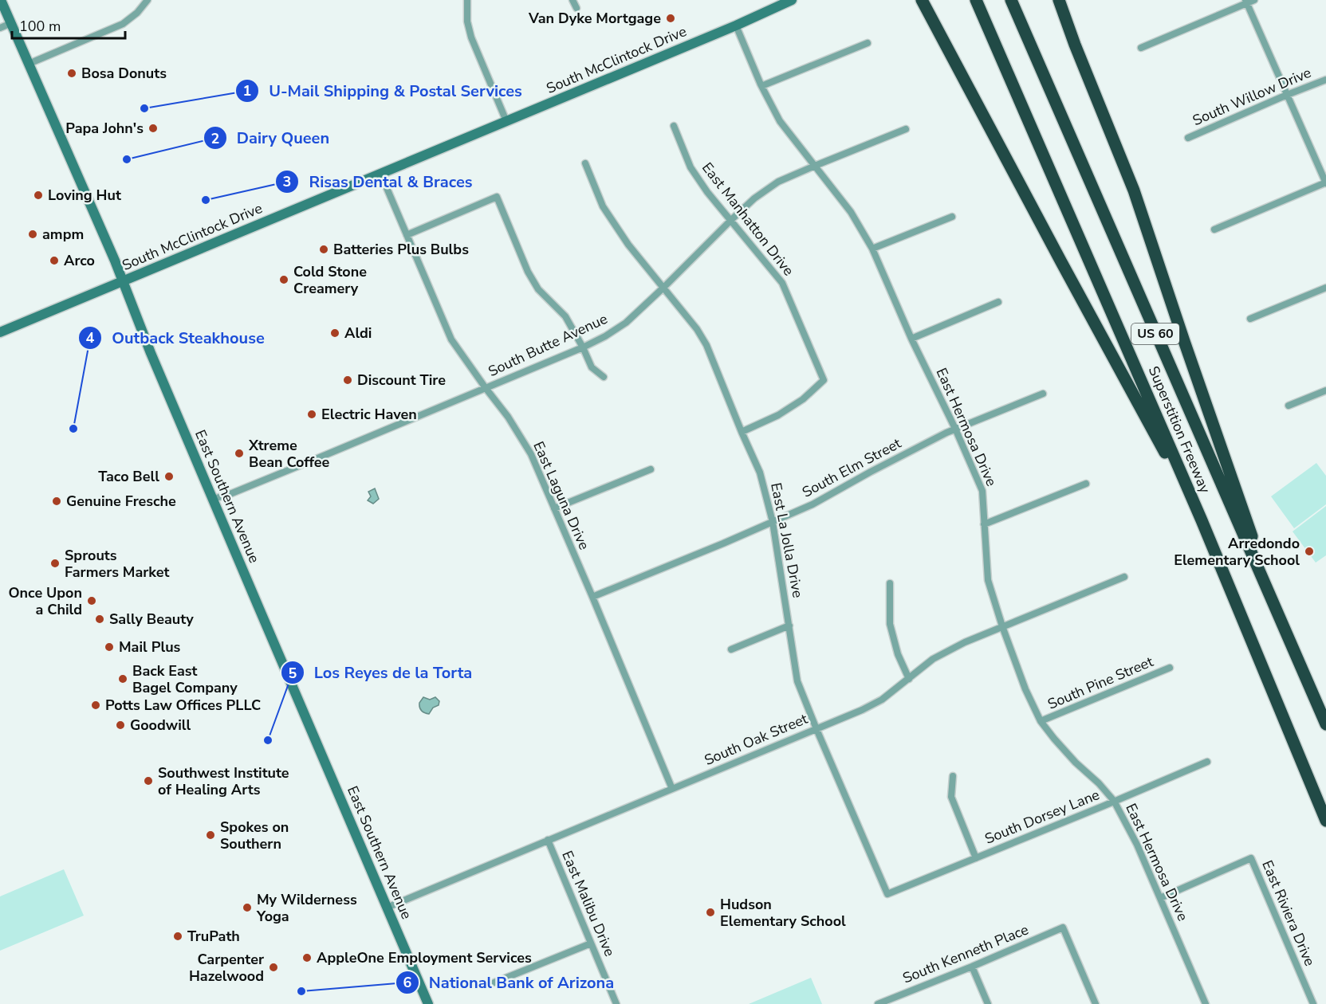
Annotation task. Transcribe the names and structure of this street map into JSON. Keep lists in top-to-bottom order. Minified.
{"streets":{"highway":["US 60","Superstition Freeway"],"main road":["South McClintock Drive","East Southern Avenue"],"street":["South Willow Drive","East Manhatton Drive","South Butte Avenue","East Hermosa Drive","South Elm Street","East Laguna Drive","East La Jolla Drive","South Pine Street","South Oak Street","South Dorsey Lane","East Malibu Drive","East Riviera Drive","South Kenneth Place"]},"crossings":[["South McClintock Drive","East Hermosa Drive"],["South McClintock Drive","East Laguna Drive"],["South McClintock Drive","East Southern Avenue"],["East Manhatton Drive","South Butte Avenue"],["East Manhatton Drive","East La Jolla Drive"],["South Butte Avenue","East Hermosa Drive"],["South Butte Avenue","East Laguna Drive"],["South Butte Avenue","East Southern Avenue"],["South Butte Avenue","East La Jolla Drive"],["East Hermosa Drive","South Elm Street"],["East Hermosa Drive","South Pine Street"],["East Hermosa Drive","South Oak Street"],["East Hermosa Drive","South Dorsey Lane"],["East Hermosa Drive","East Riviera Drive"],["South Elm Street","East Laguna Drive"],["South Elm Street","East La Jolla Drive"],["East Laguna Drive","South Oak Street"],["East Southern Avenue","South Oak Street"],["East La Jolla Drive","South Oak Street"],["East La Jolla Drive","South Dorsey Lane"],["South Oak Street","East Malibu Drive"]],"places":["Van Dyke Mortgage","Bosa Donuts","U-Mail Shipping & Postal Services","Papa John's","Dairy Queen","Loving Hut","Risas Dental & Braces","ampm","Batteries Plus Bulbs","Arco","Cold Stone Creamery","Aldi","Discount Tire","Electric Haven","Outback Steakhouse","Xtreme Bean Coffee","Taco Bell","Genuine Fresche","Arredondo Elementary School","Sprouts Farmers Market","Once Upon a Child","Sally Beauty","Mail Plus","Back East Bagel Company","Potts Law Offices PLLC","Goodwill","Los Reyes de la Torta","Southwest Institute of Healing Arts","Spokes on Southern","My Wilderness Yoga","Hudson Elementary School","TruPath","AppleOne Employment Services","Carpenter Hazelwood","National Bank of Arizona"],"scale_bar":"100 m"}
